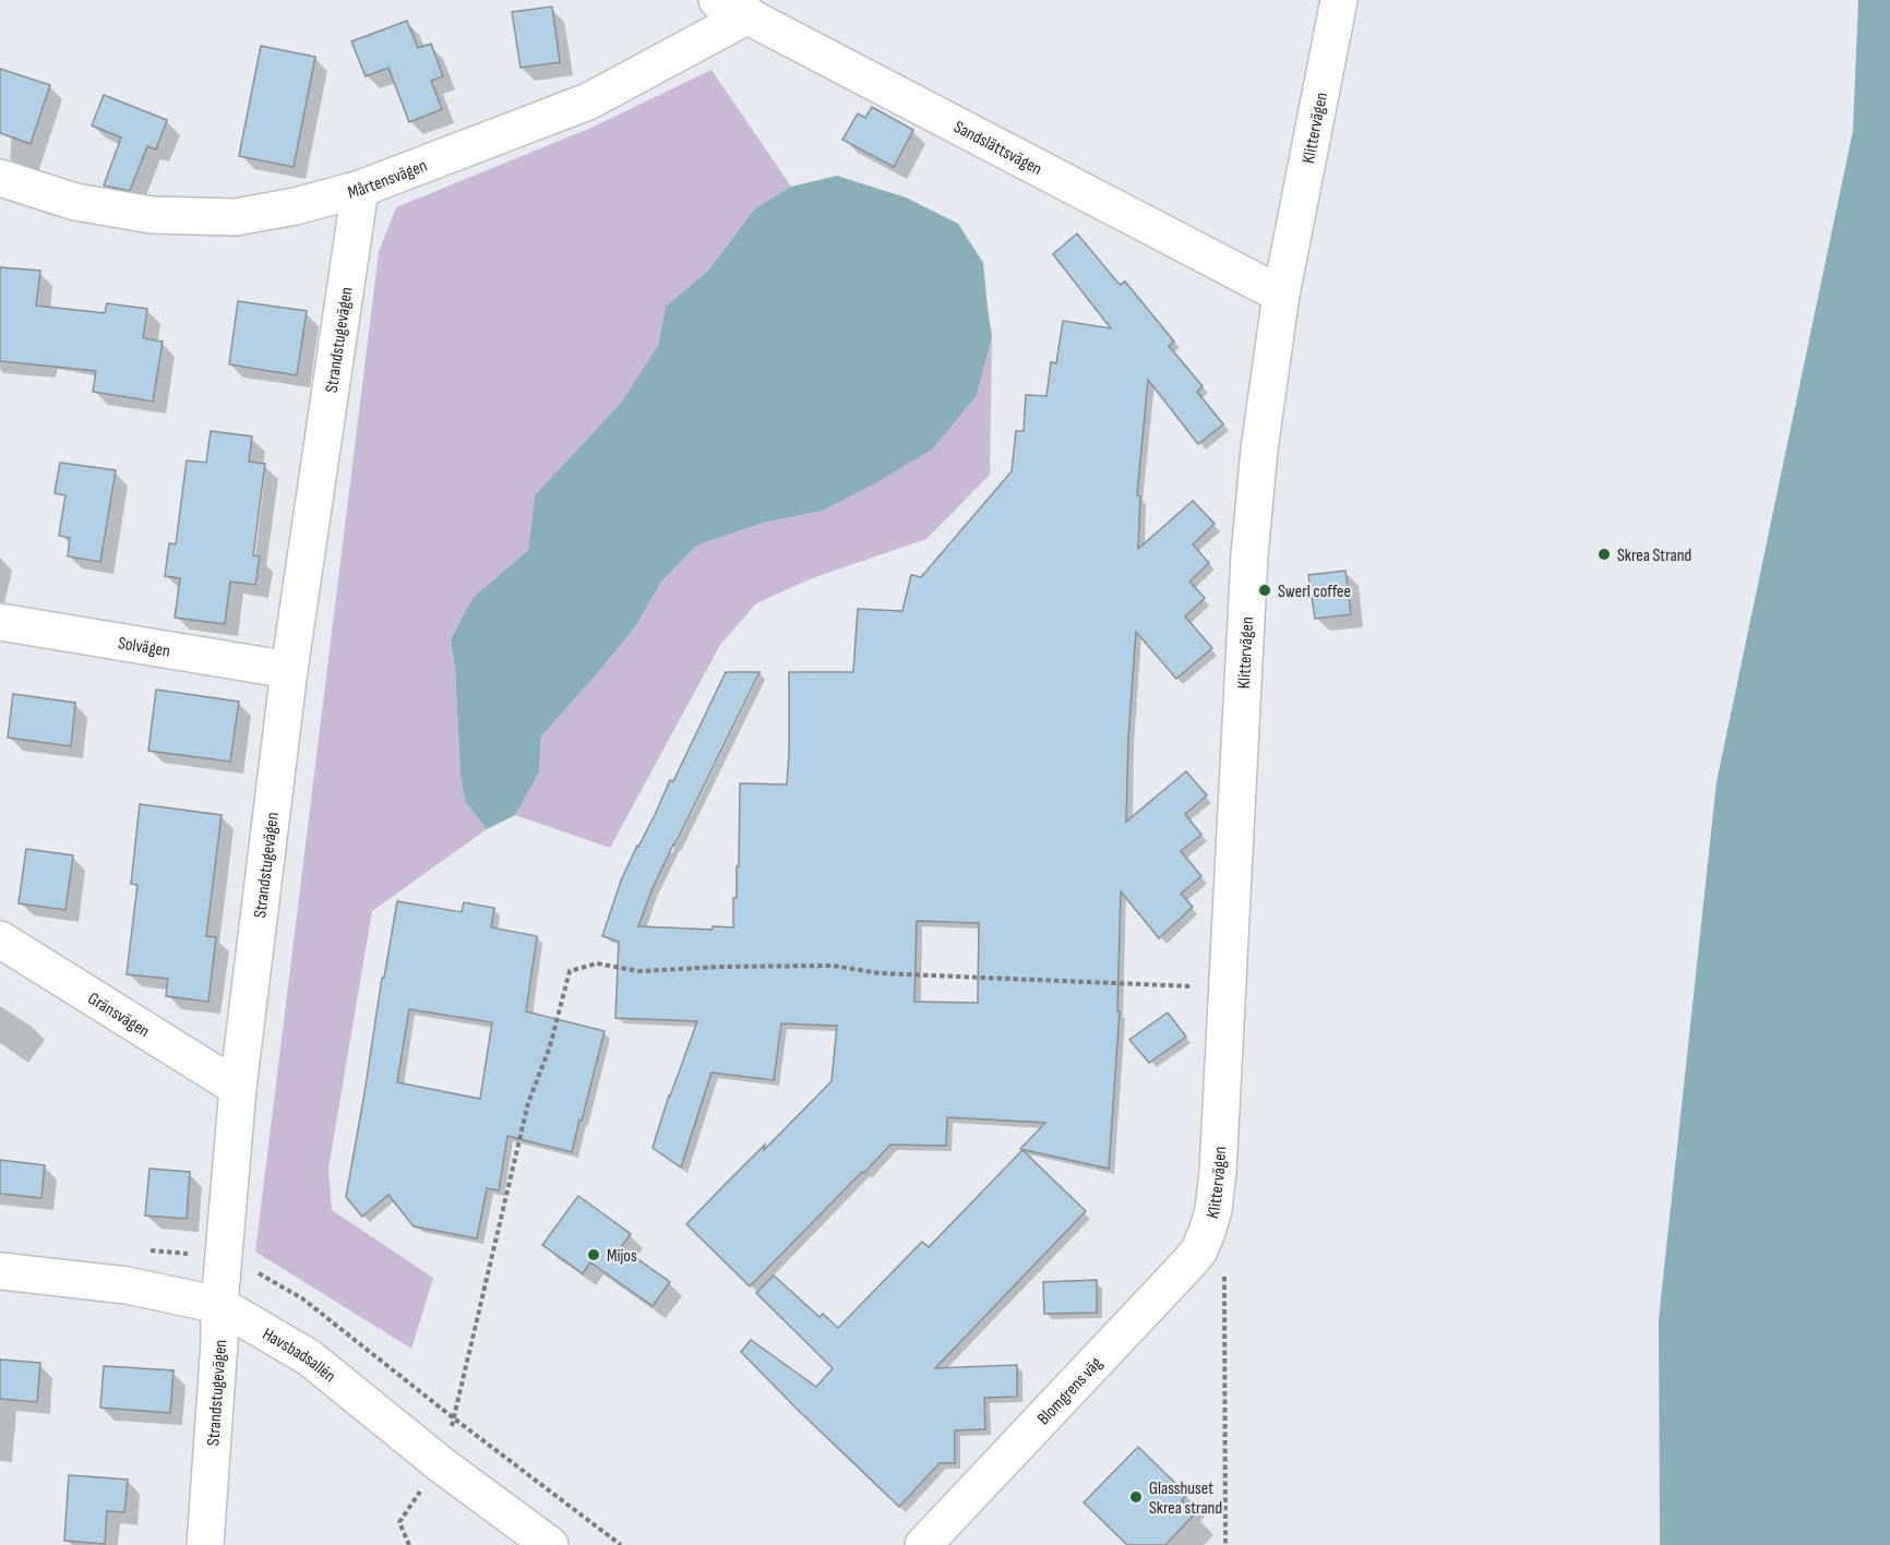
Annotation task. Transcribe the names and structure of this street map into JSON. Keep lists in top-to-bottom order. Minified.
{"streets":{"street":["Klittervägen","Sandslättsvägen","Mårtensvägen","Strandstugevägen","Solvägen","Gränsvägen","Havsbadsallén","Blomgrens väg"]},"crossings":[["Klittervägen","Sandslättsvägen"],["Klittervägen","Blomgrens väg"],["Sandslättsvägen","Mårtensvägen"],["Mårtensvägen","Strandstugevägen"],["Strandstugevägen","Solvägen"],["Strandstugevägen","Gränsvägen"],["Strandstugevägen","Havsbadsallén"]],"places":["Skrea Strand","Swerl coffee","Mijos","Glasshuset Skrea strand"]}
